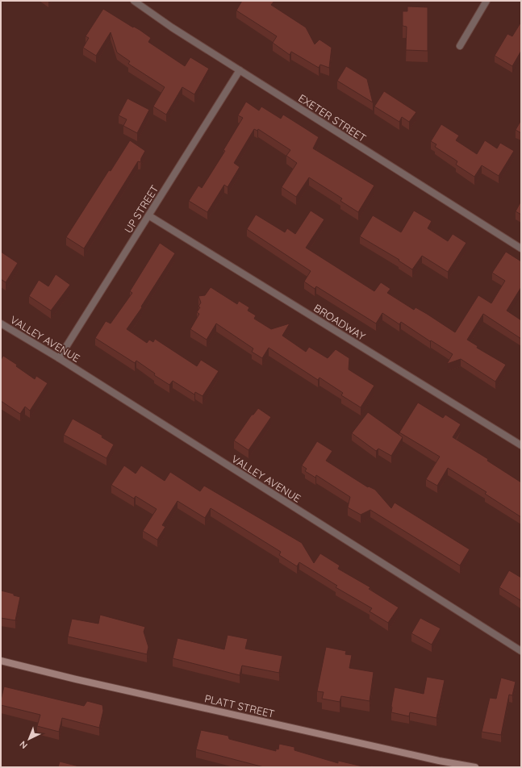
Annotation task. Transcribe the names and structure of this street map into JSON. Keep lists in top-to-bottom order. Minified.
{"streets":{"street":["EXETER STREET","UP STREET","BROADWAY","VALLEY AVENUE","PLATT STREET"]},"crossings":[["EXETER STREET","UP STREET"],["UP STREET","BROADWAY"],["UP STREET","VALLEY AVENUE"]],"north":"bottom left"}
